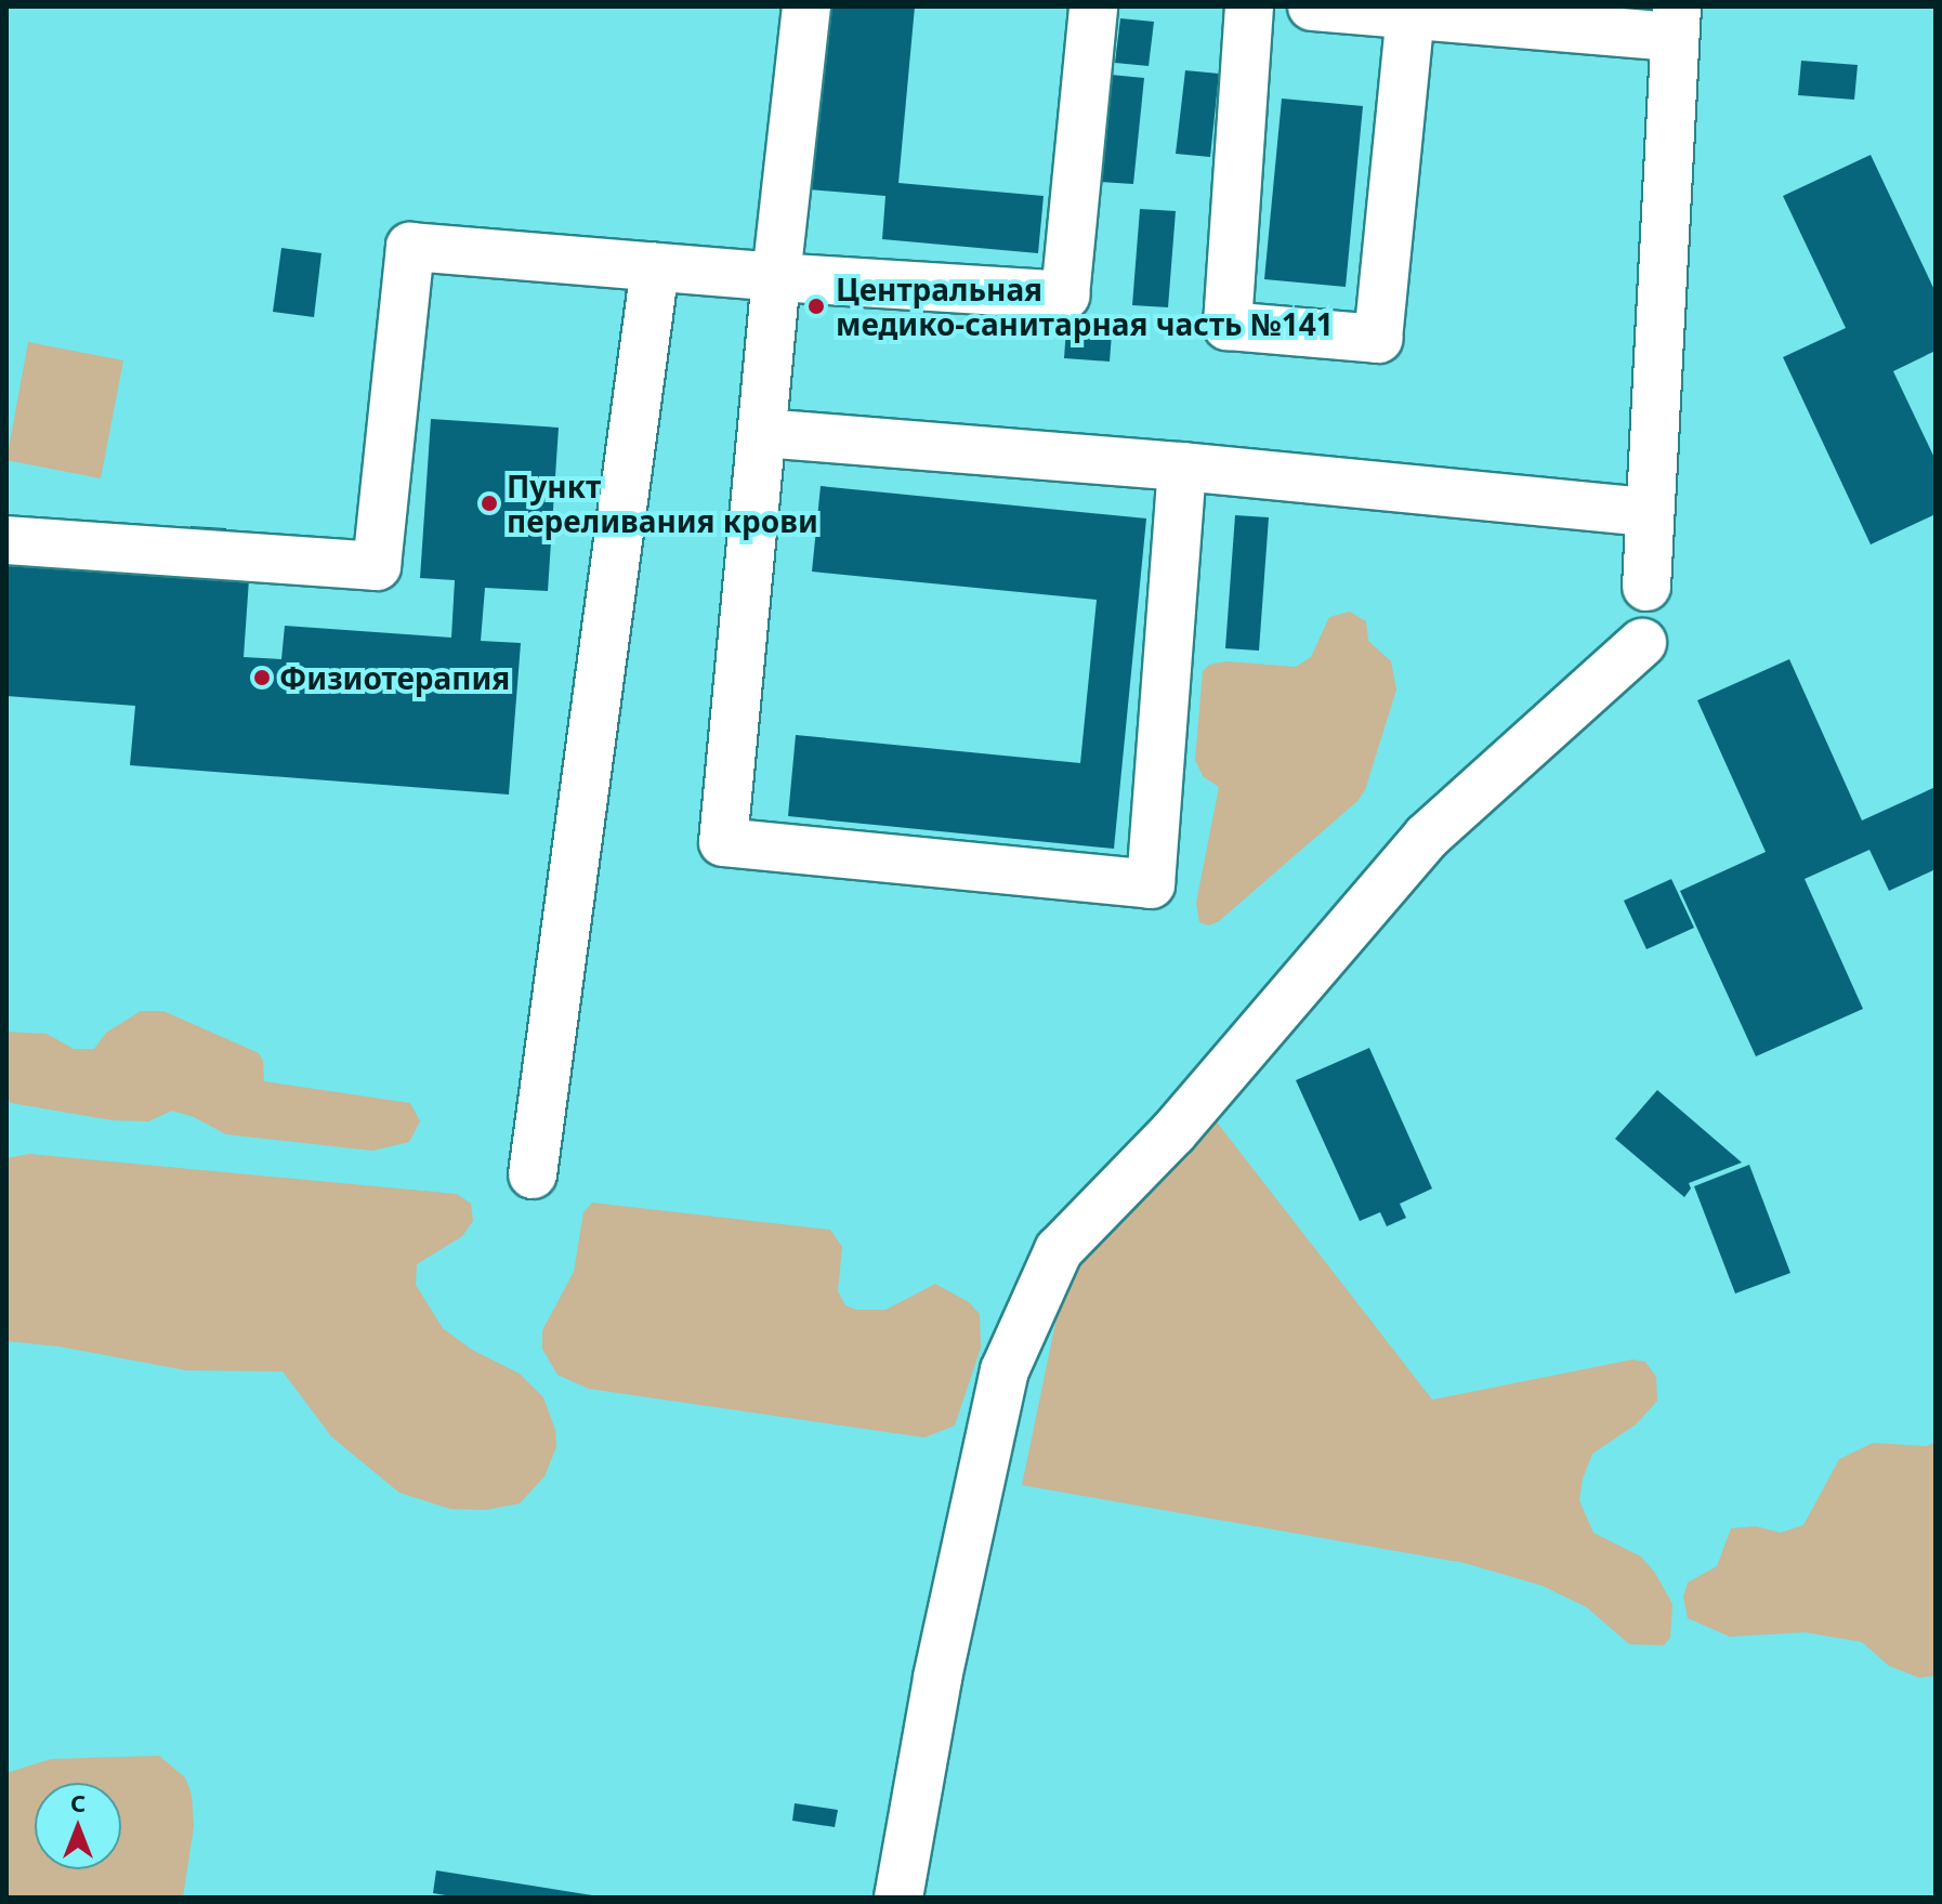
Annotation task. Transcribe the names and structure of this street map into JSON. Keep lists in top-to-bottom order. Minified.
{"places":["Центральная медико-санитарная часть №141","Пункт переливания крови","Физиотерапия"],"north":"top"}
